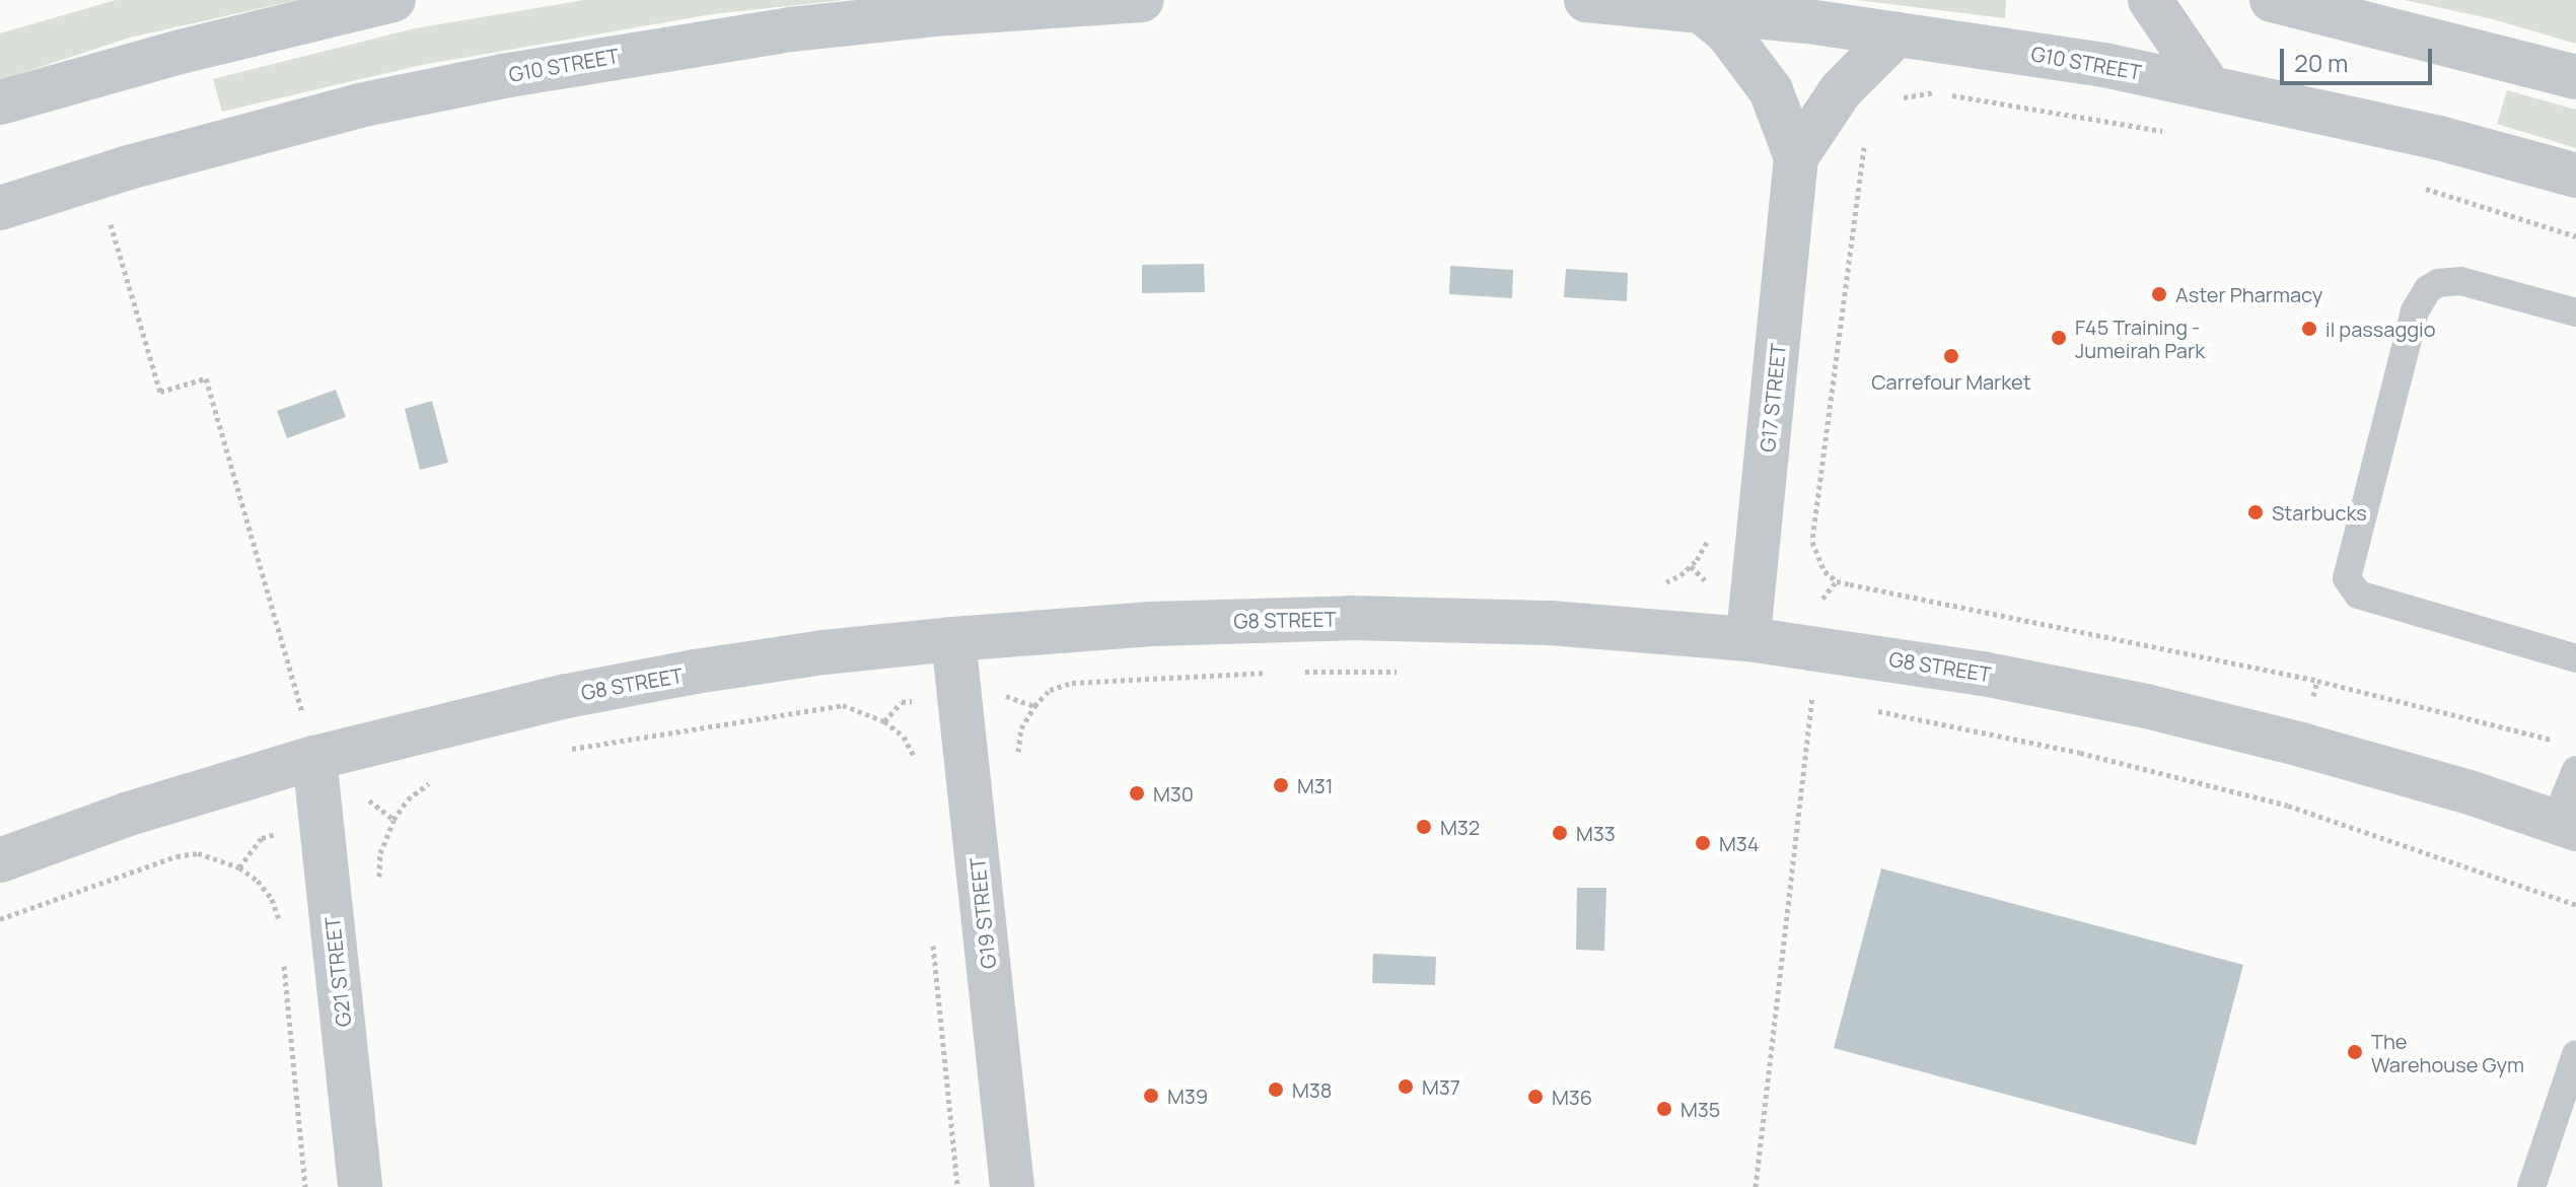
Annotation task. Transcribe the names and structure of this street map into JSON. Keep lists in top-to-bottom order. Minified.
{"streets":{"street":["G10 STREET","G17 STREET","G8 STREET","G19 STREET","G21 STREET"]},"crossings":[["G10 STREET","G17 STREET"],["G17 STREET","G8 STREET"],["G8 STREET","G19 STREET"],["G8 STREET","G21 STREET"]],"places":["Aster Pharmacy","il passaggio","F45 Training - Jumeirah Park","Carrefour Market","Starbucks","M31","M30","M32","M33","M34","The Warehouse Gym","M37","M38","M39","M36","M35"],"scale_bar":"20 m"}
